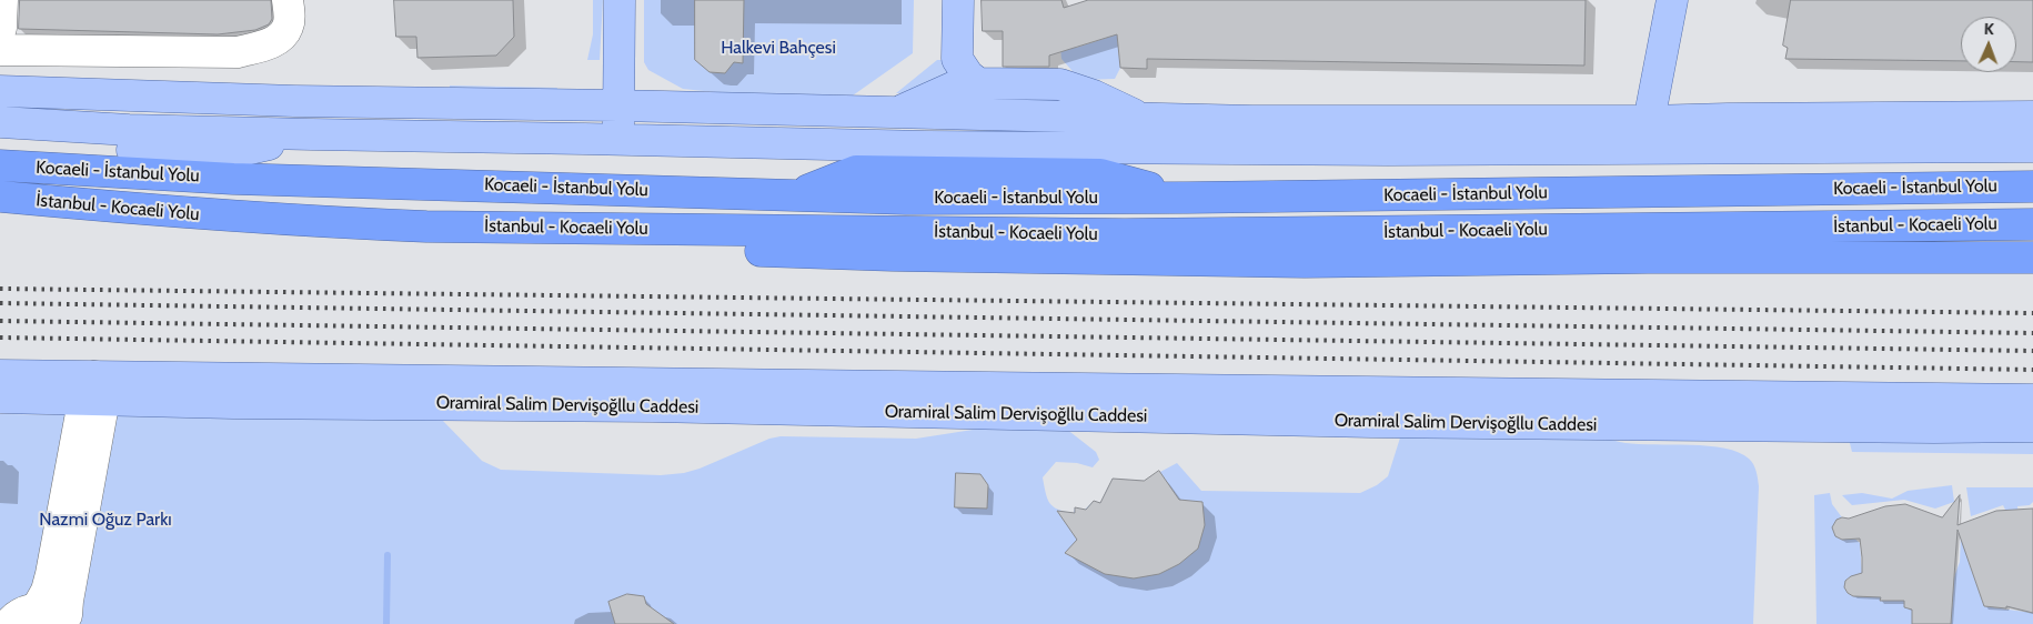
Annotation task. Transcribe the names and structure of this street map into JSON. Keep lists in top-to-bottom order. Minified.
{"streets":{"highway":["Kocaeli - İstanbul Yolu","İstanbul - Kocaeli Yolu"],"main road":["Oramiral Salim Dervişoğllu Caddesi"]},"parks":["Halkevi Bahçesi","Nazmi Oğuz Parkı"],"north":"top"}
